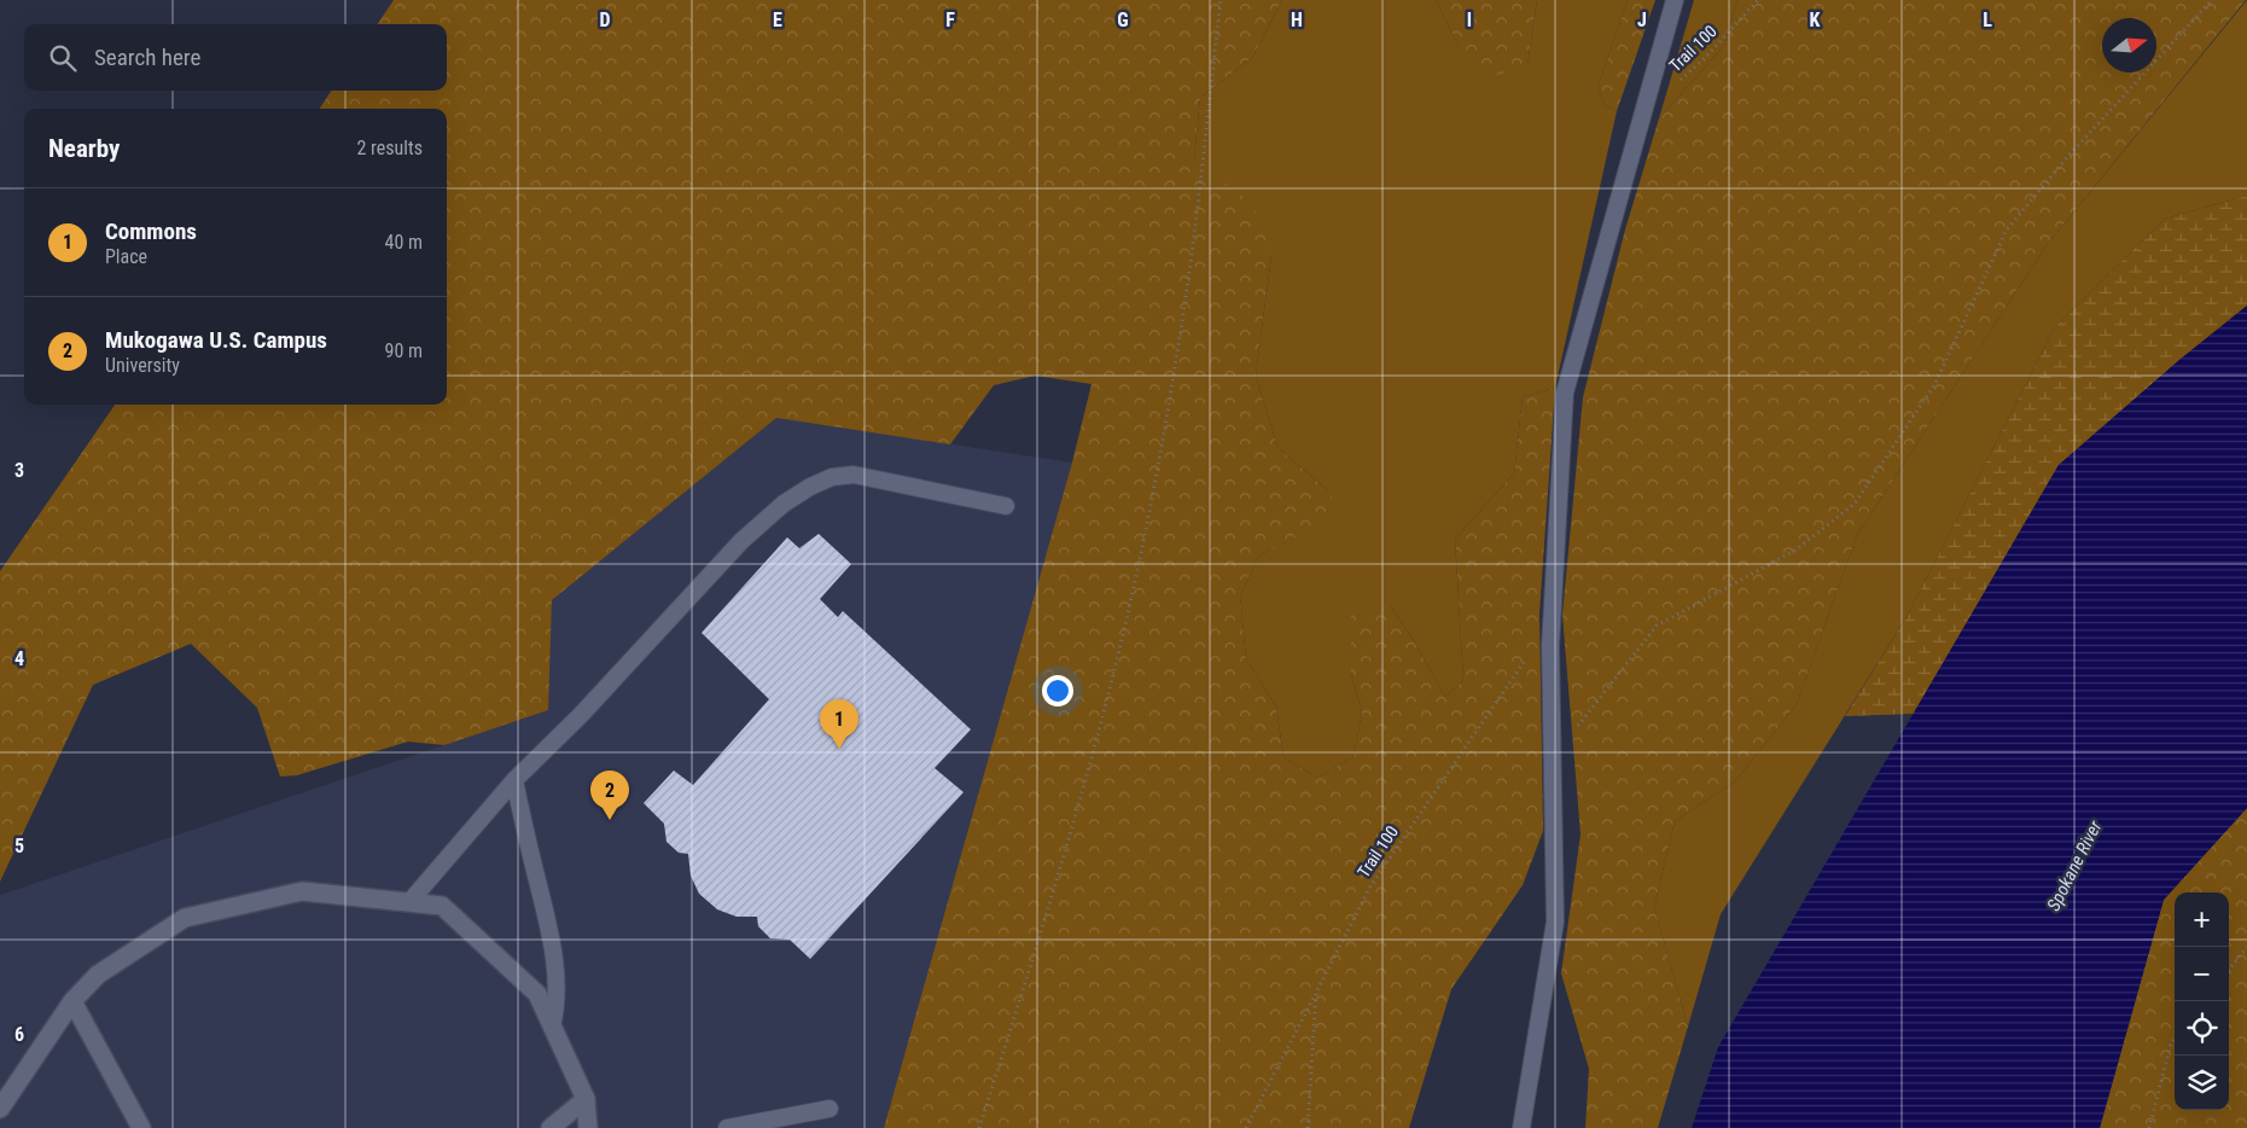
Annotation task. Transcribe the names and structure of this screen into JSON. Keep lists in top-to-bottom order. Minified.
{"streets":{"path":["Trail 100"]},"water":["Spokane River"],"north":"right","page":{"search":"Search here","heading":["Nearby","2 results"],"list":[{"mark":"1","name":"Commons","note":"Place","value":"40 m"},{"mark":"2","name":"Mukogawa U.S. Campus","note":"University","value":"90 m"}],"pins":["1","2"],"map_buttons":["+","−"]},"grid":{"columns":["D","E","F","G","H","I","J","K","L"],"rows":["3","4","5","6"]}}
